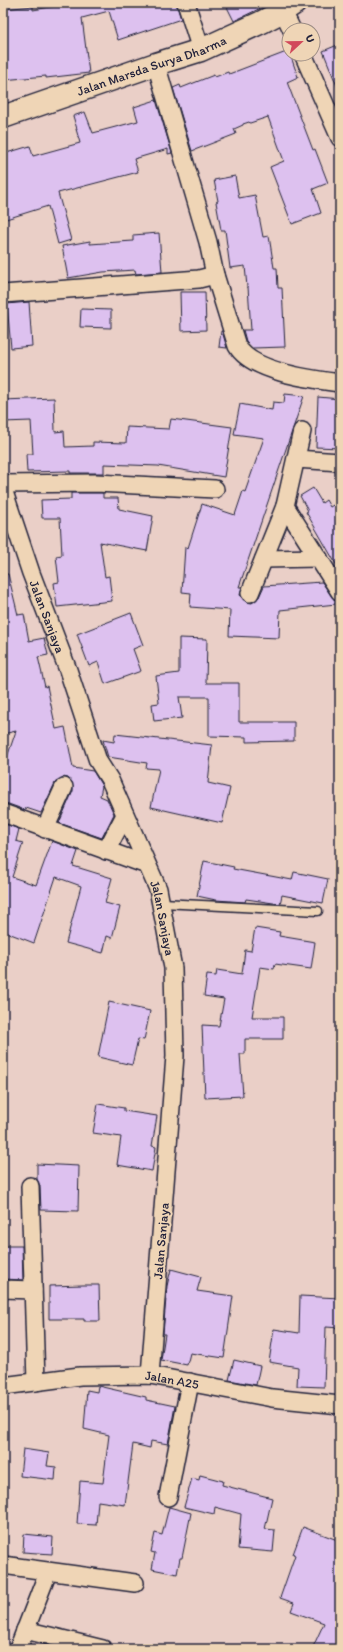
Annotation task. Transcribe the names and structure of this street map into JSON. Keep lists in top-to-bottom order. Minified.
{"streets":{"highway":["Jalan Marsda Surya Dharma"],"street":["Jalan Sanjaya","Jalan A25"]},"crossings":[["Jalan Sanjaya","Jalan A25"]],"north":"right"}
